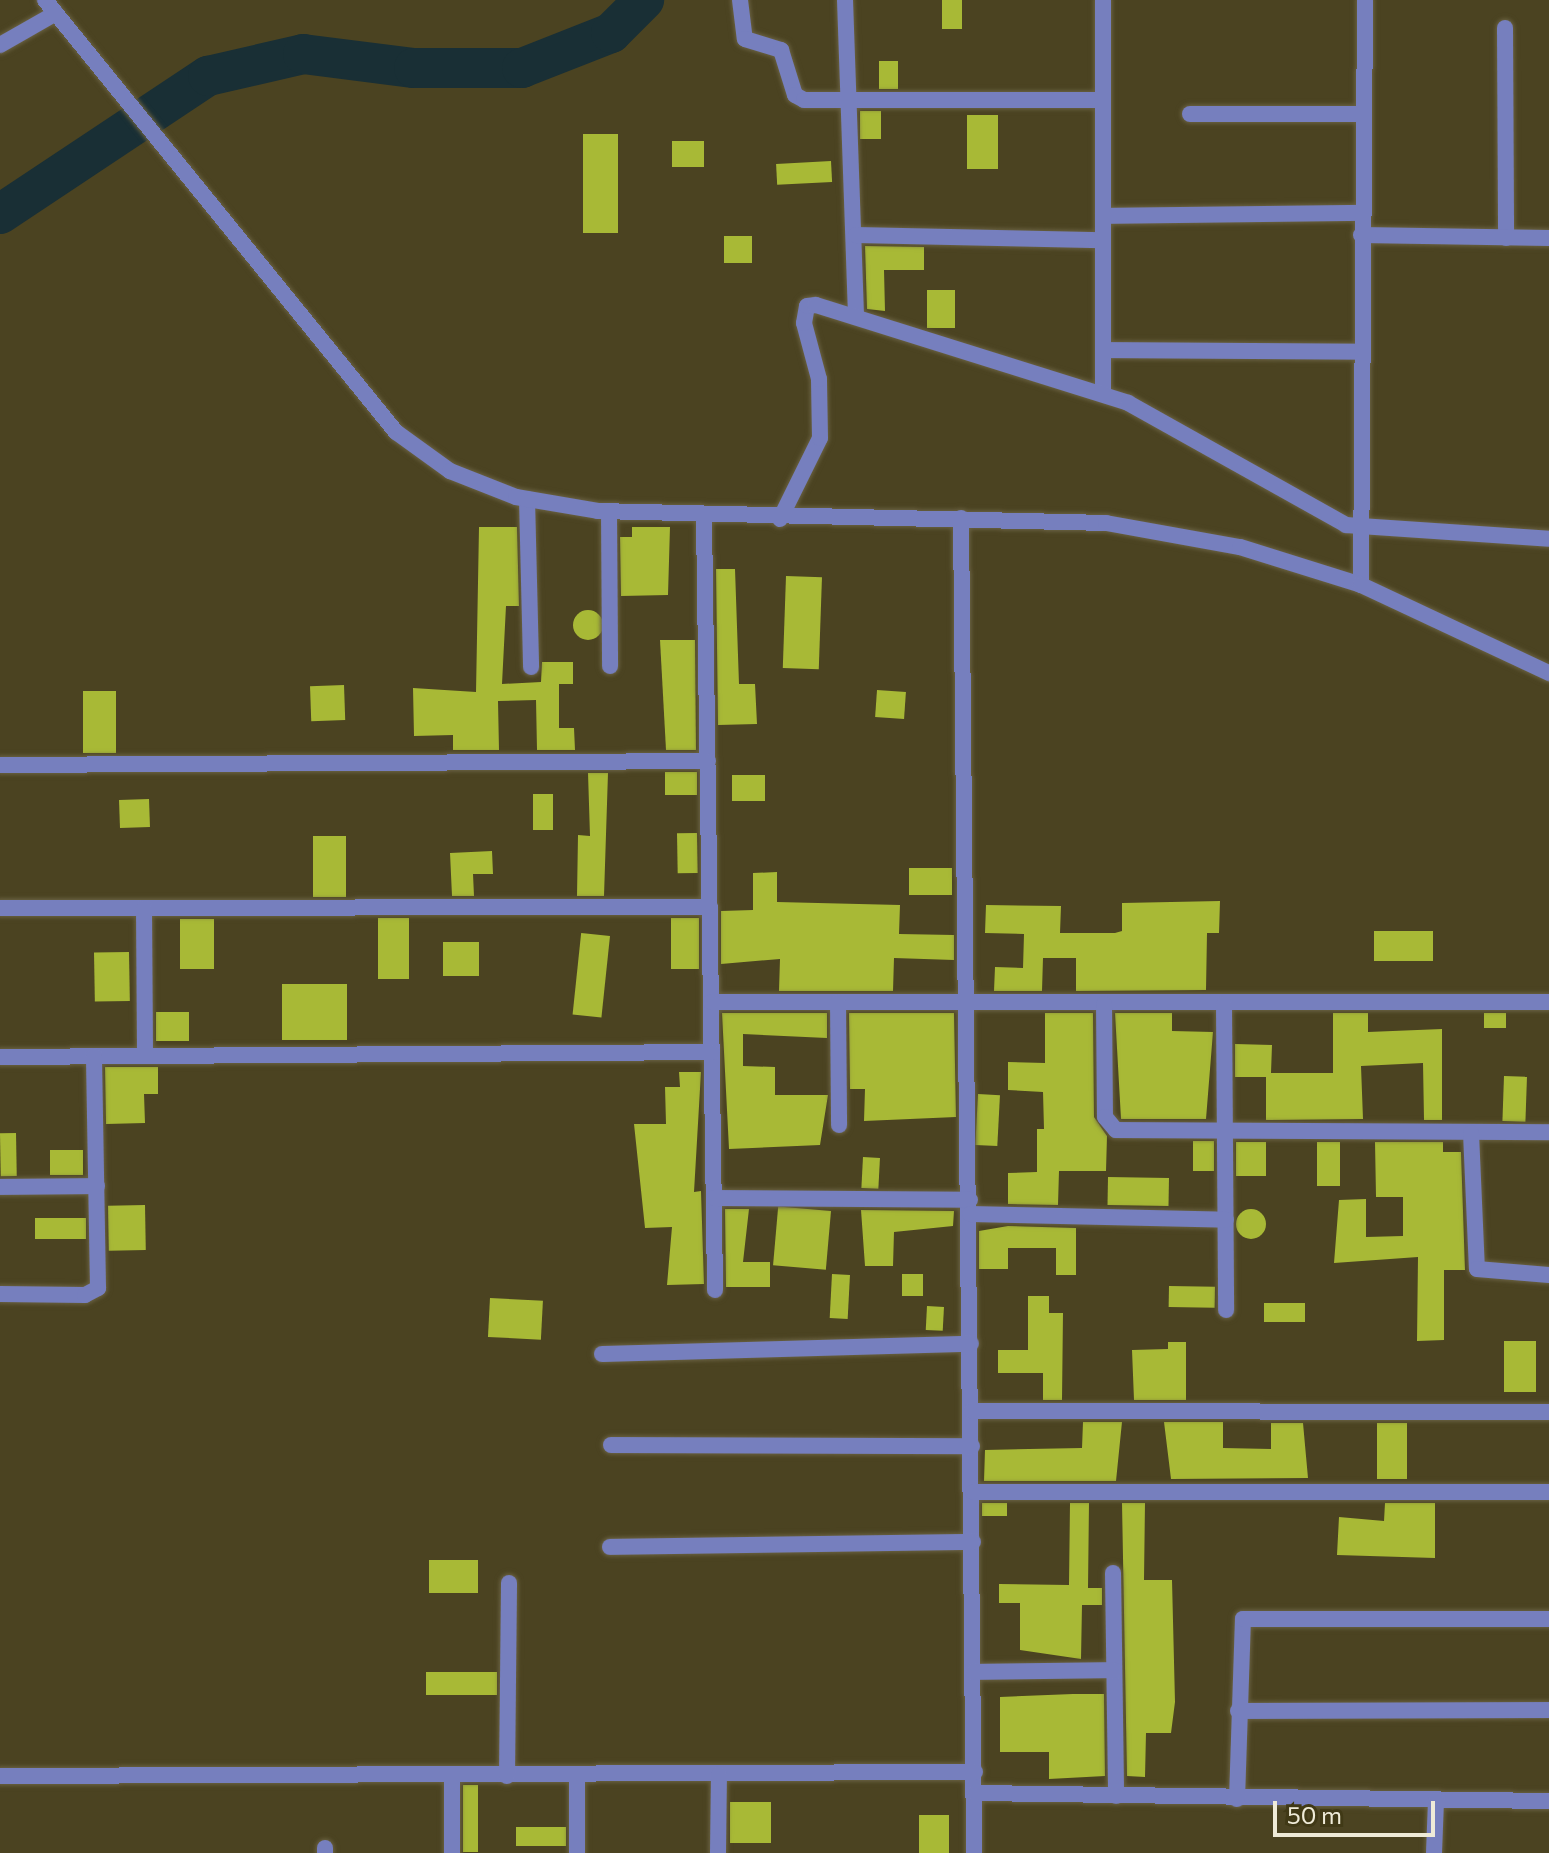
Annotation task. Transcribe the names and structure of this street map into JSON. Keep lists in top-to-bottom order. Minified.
{"scale_bar":"50 m"}
